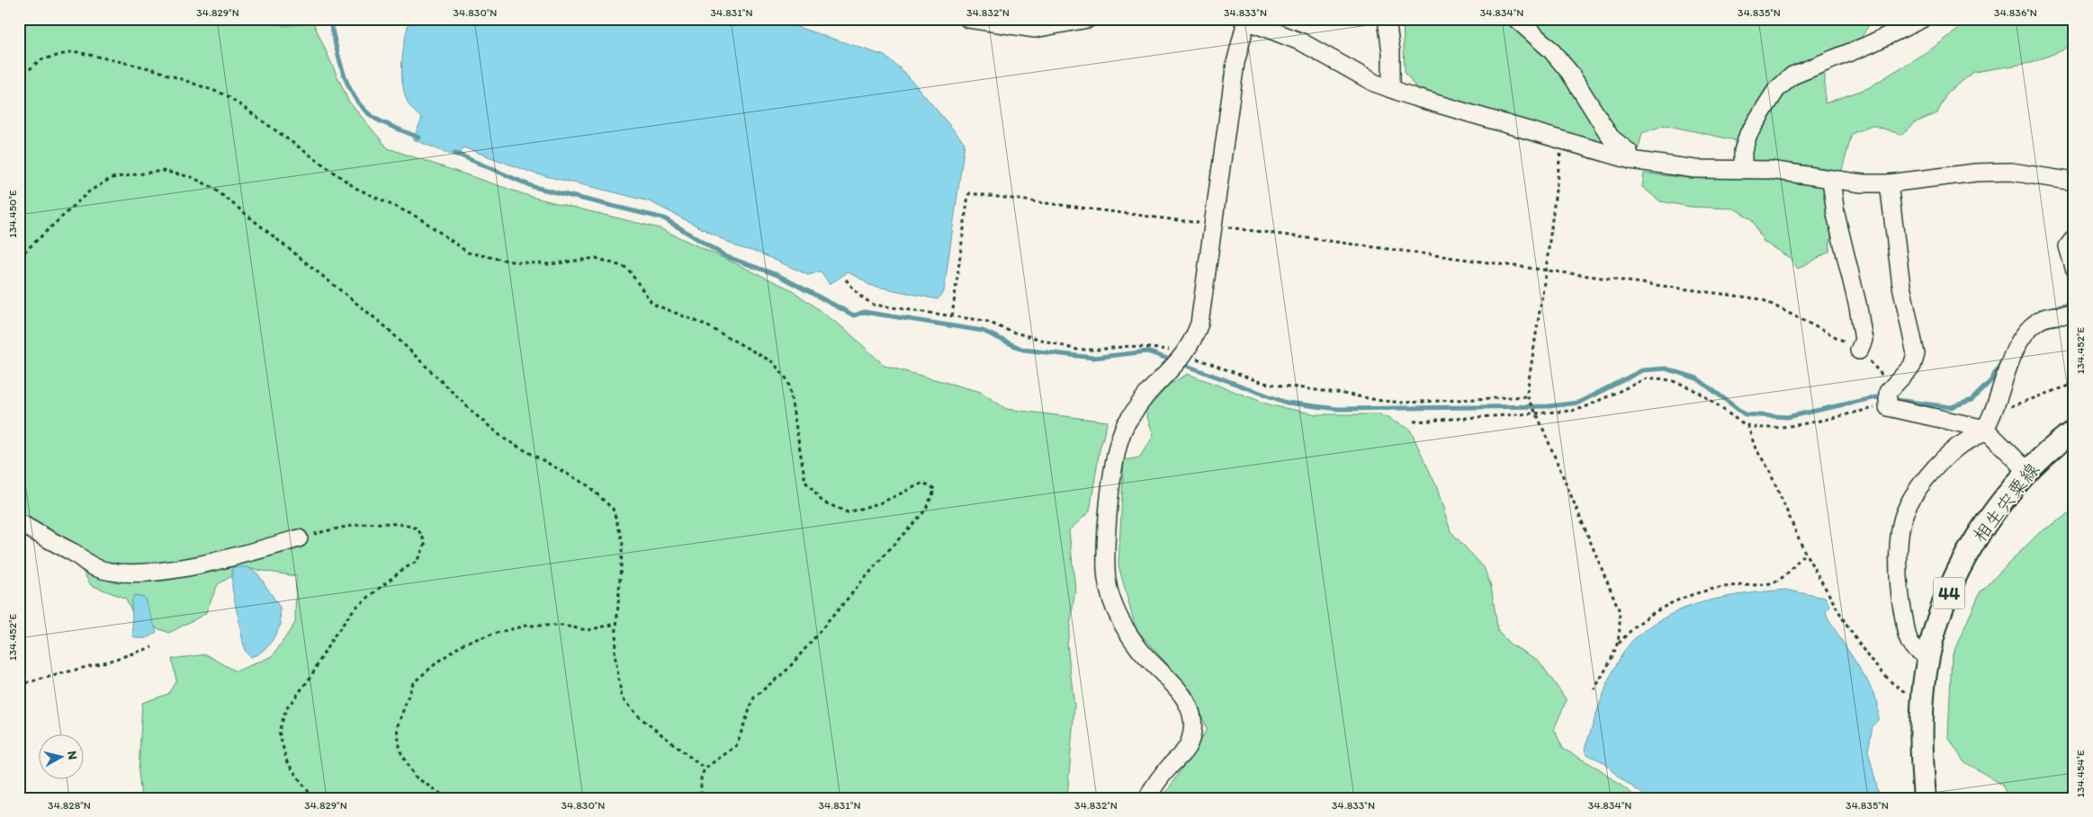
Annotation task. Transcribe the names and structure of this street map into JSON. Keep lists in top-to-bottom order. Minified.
{"streets":{"main road":["相生宍粟線","44"]},"north":"right","coordinates":["34.829°N","34.830°N","34.831°N","34.832°N","34.833°N","34.834°N","34.835°N","34.836°N","134.450°E","134.452°E","134.454°E","34.828°N"]}
